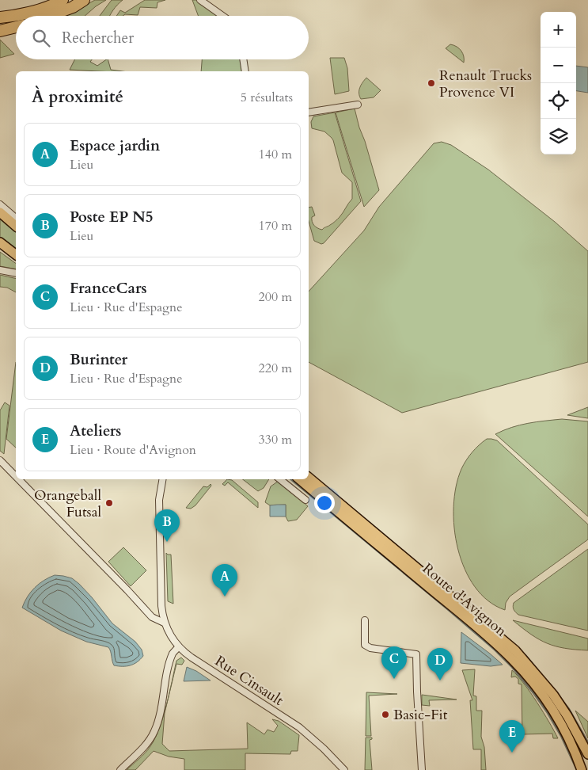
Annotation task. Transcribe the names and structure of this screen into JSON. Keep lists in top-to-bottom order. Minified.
{"streets":{"main road":["Route d'Avignon"],"street":["Rue Cinsault"]},"places":["Renault Trucks Provence VI","Orangeball Futsal","Basic-Fit"],"page":{"map_buttons":["+","−"],"search":"Rechercher","heading":["À proximité","5 résultats"],"list":[{"mark":"A","name":"Espace jardin","note":"Lieu","value":"140 m"},{"mark":"B","name":"Poste EP N5","note":"Lieu","value":"170 m"},{"mark":"C","name":"FranceCars","note":"Lieu · Rue d'Espagne","value":"200 m"},{"mark":"D","name":"Burinter","note":"Lieu · Rue d'Espagne","value":"220 m"},{"mark":"E","name":"Ateliers","note":"Lieu · Route d'Avignon","value":"330 m"}],"pins":["B","A","C","D","E"]}}
